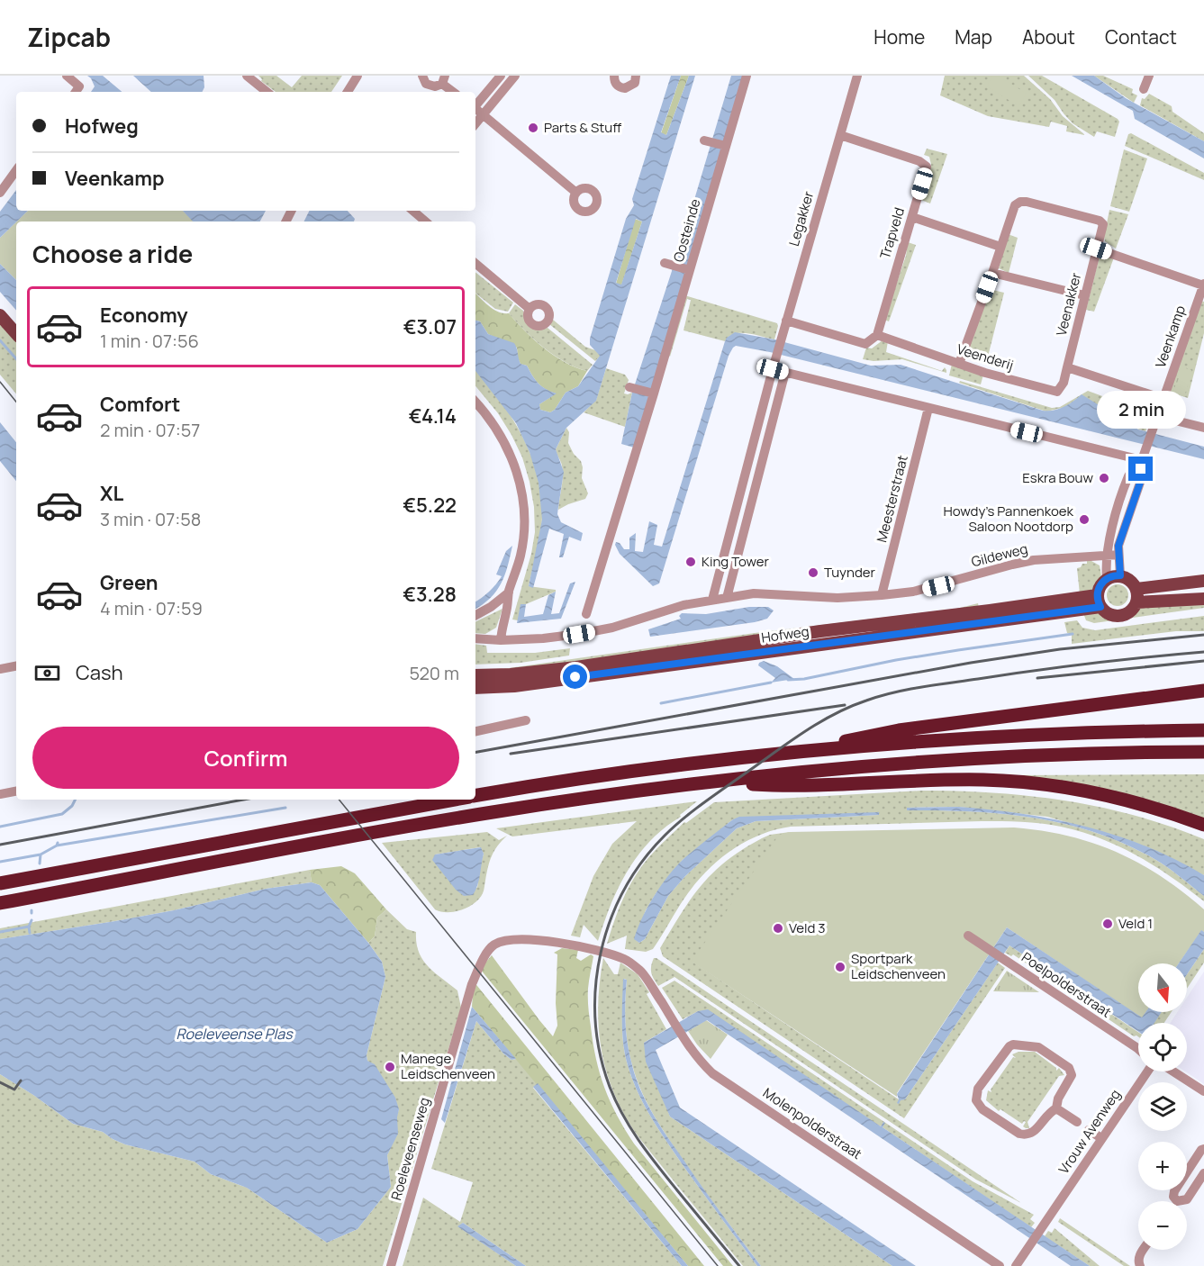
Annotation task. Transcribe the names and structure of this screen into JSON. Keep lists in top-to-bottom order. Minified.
{"streets":{"main road":["Hofweg"],"street":["Legakker","Oosteinde","Trapveld","Veenakker","Veenkamp","Veenderij","Meesterstraat","Gildeweg","Poelpolderstraat","Molenpolderstraat","Vrouw Avenweg","Roeleveenseweg"]},"crossings":[["Legakker","Trapveld"],["Trapveld","Veenderij"],["Veenakker","Veenderij"],["Veenkamp","Gildeweg"],["Veenkamp","Hofweg"],["Meesterstraat","Gildeweg"],["Molenpolderstraat","Roeleveenseweg"]],"water":["Roeleveense Plas"],"places":["Parts & Stuff","Eskra Bouw","Howdy's Pannenkoek Saloon Nootdorp","King Tower","Tuynder","Veld 1","Veld 3","Sportpark Leidschenveen","Manege Leidschenveen"],"north":"bottom","page":{"header":"Zipcab","nav":["Home","Map","About","Contact"],"banner":["Hofweg","Veenkamp"],"heading":"Choose a ride","list":[{"name":"Economy","note":"1 min · 07:56","value":"€3.07"},{"name":"Comfort","note":"2 min · 07:57","value":"€4.14"},{"name":"XL","note":"3 min · 07:58","value":"€5.22"},{"name":"Green","note":"4 min · 07:59","value":"€3.28"}],"bubble":"2 min","pay":["Cash","520 m"],"buttons":"Confirm","map_buttons":["+","−"]}}
